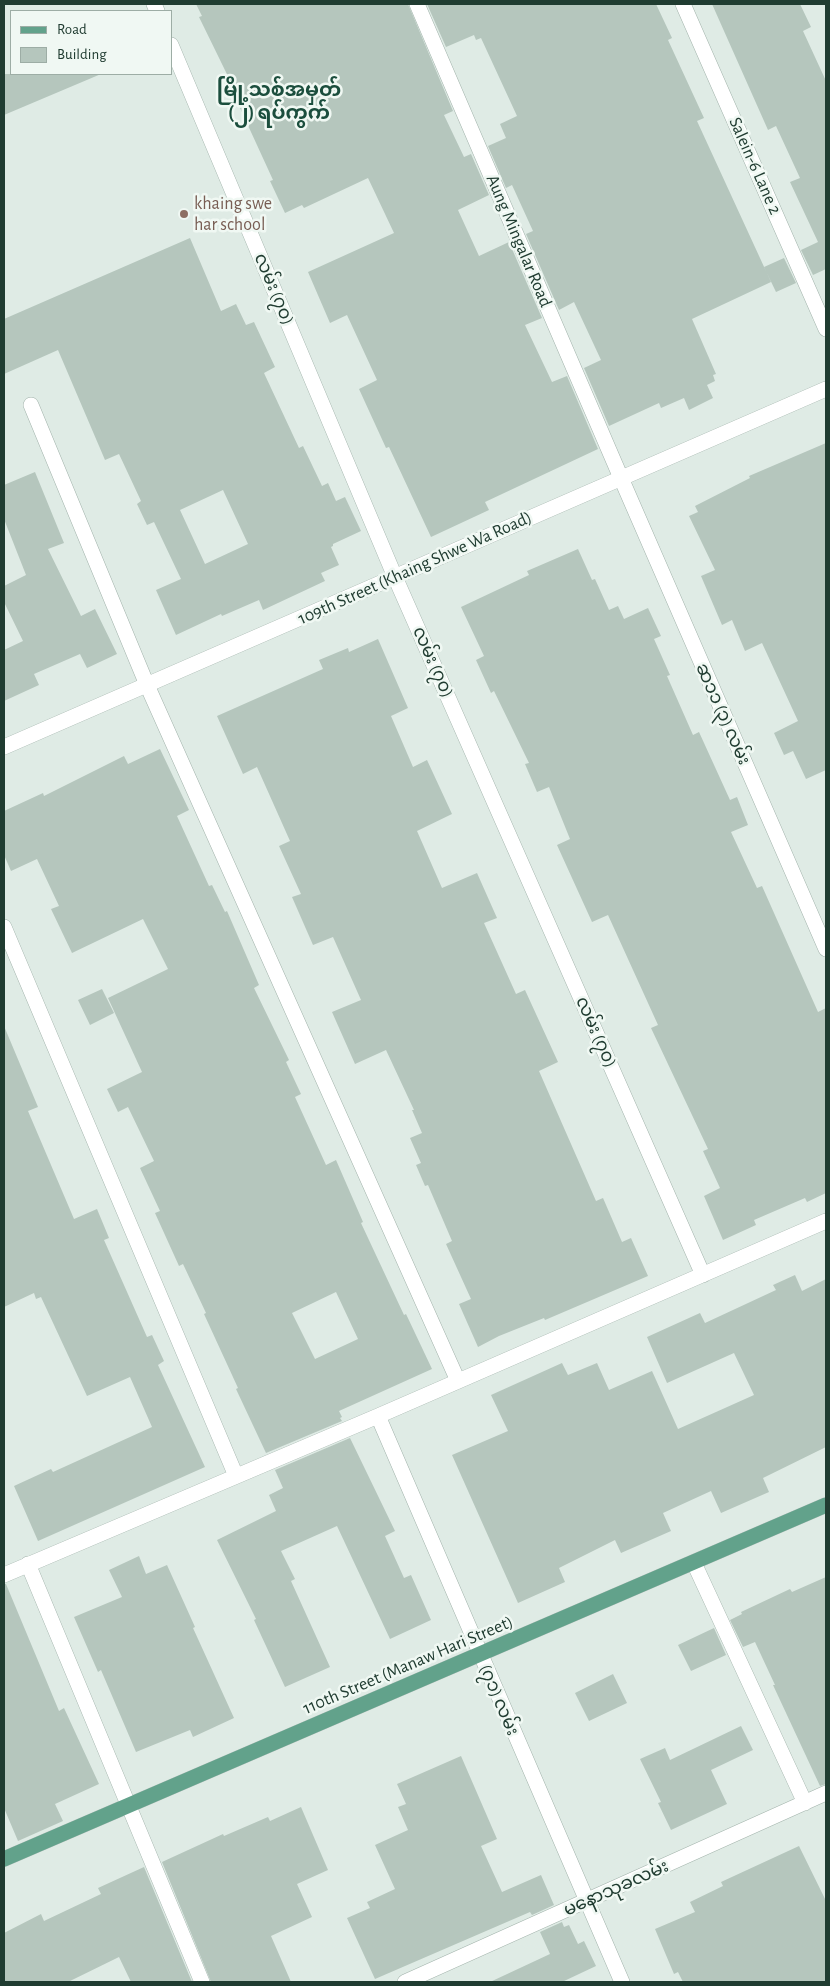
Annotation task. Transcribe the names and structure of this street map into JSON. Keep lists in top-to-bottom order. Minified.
{"streets":{"main road":["110th Street (Manaw Hari Street)"],"street":["Salein-6 Lane 2","Aung Mingalar Road","လမ်း (၇၀)","109th Street (Khaing Shwe Wa Road)","ဆ၁၁ (၃) လမ်း","(၇၁) လမ်း","မနောသုခလမ်း"]},"crossings":[["Aung Mingalar Road","109th Street (Khaing Shwe Wa Road)"],["Aung Mingalar Road","ဆ၁၁ (၃) လမ်း"],["လမ်း (၇၀)","109th Street (Khaing Shwe Wa Road)"],["109th Street (Khaing Shwe Wa Road)","ဆ၁၁ (၃) လမ်း"],["110th Street (Manaw Hari Street)","(၇၁) လမ်း"],["(၇၁) လမ်း","မနောသုခလမ်း"]],"districts":["မြို့သစ်အမှတ် (၂) ရပ်ကွက်"],"places":["khaing swe har school"],"legend":["Road","Building"]}
